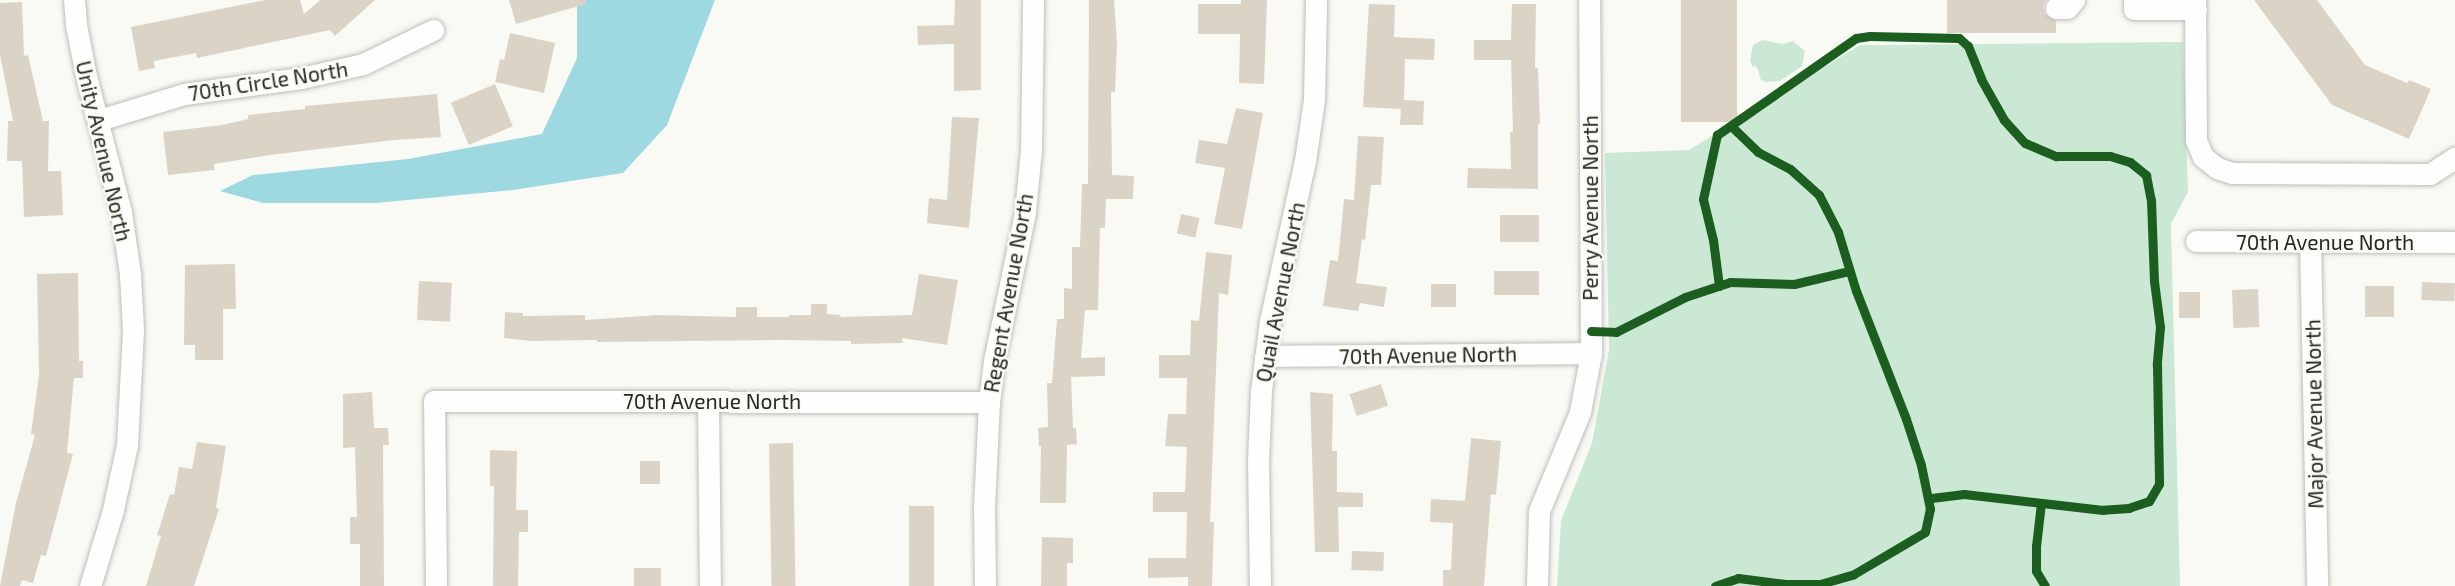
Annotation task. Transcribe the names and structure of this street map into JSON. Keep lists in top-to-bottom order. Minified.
{"streets":{"street":["70th Circle North","Unity Avenue North","Perry Avenue North","70th Avenue North","Quail Avenue North","Regent Avenue North","Major Avenue North"]},"crossings":[["70th Circle North","Unity Avenue North"],["Perry Avenue North","70th Avenue North"],["70th Avenue North","Quail Avenue North"],["70th Avenue North","Regent Avenue North"],["70th Avenue North","Major Avenue North"]]}
